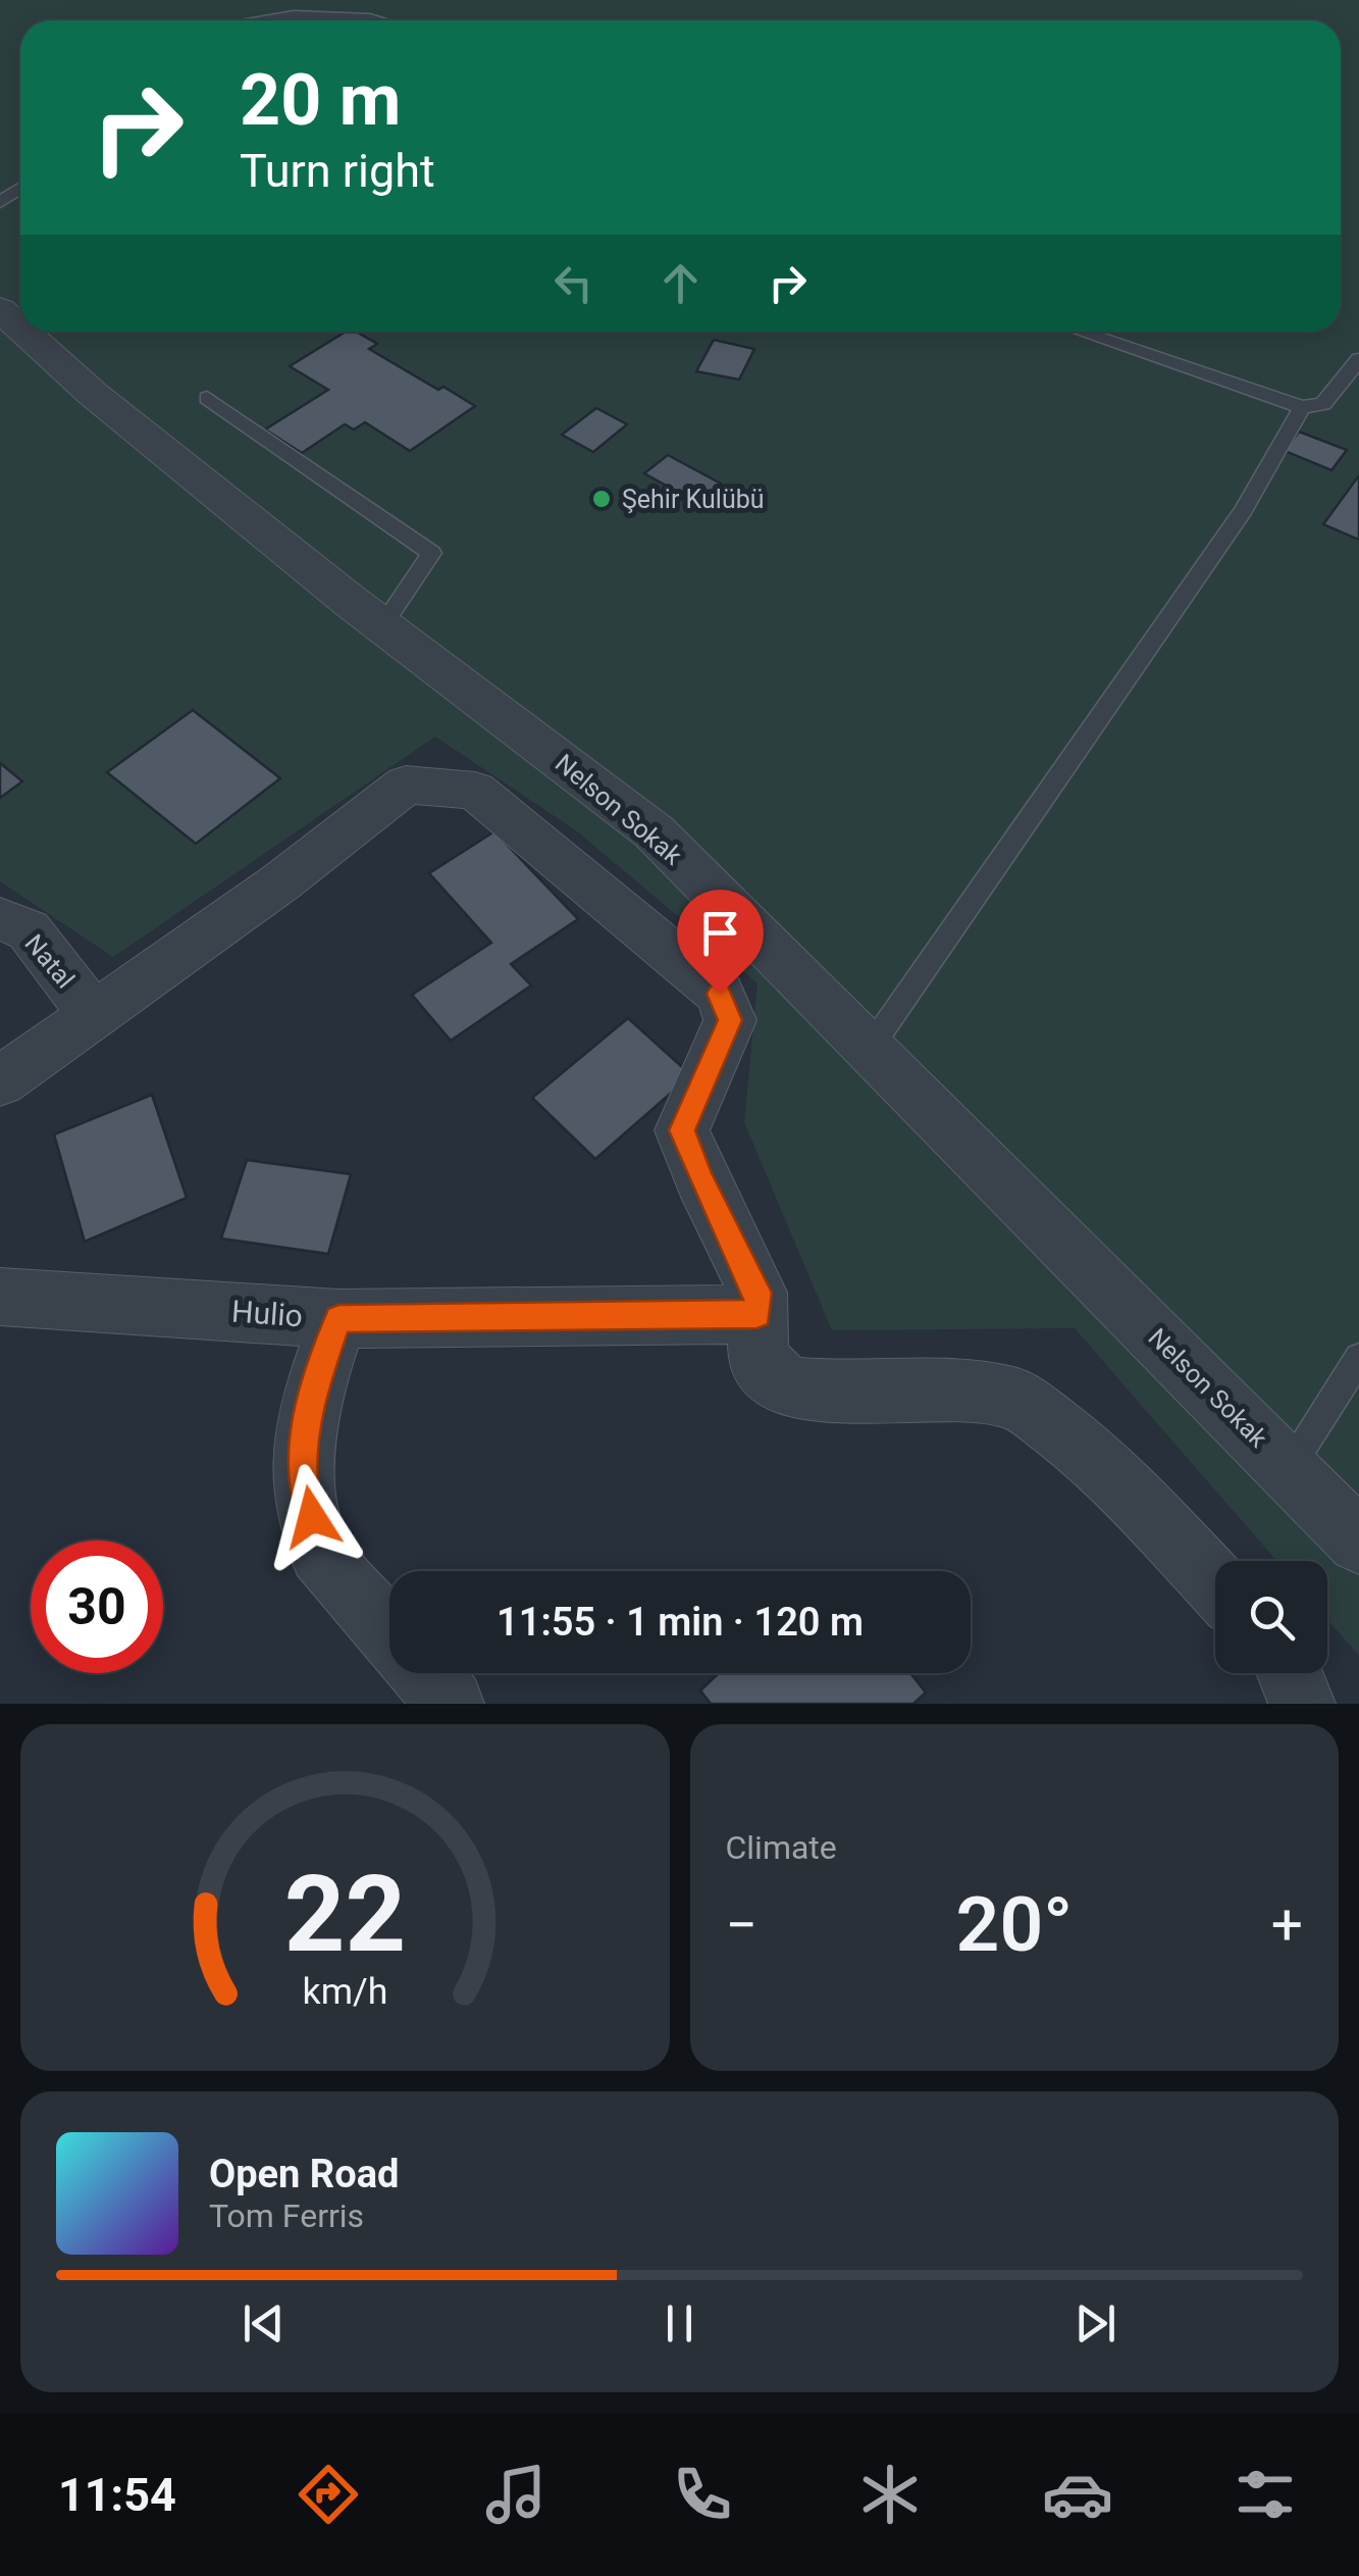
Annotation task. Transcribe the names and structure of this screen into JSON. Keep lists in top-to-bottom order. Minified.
{"streets":{"street":["Nelson Sokak","Natal","Hulio"]},"places":["Şehir Kulübü"],"page":{"turn":["20 m","Turn right"],"limit":"30","trip":"11:55 · 1 min · 120 m","tile":"Climate","heat":["−","20°","+"],"song":["Open Road","Tom Ferris"],"tabs":"11:54","gauge":["22","km/h"]}}
